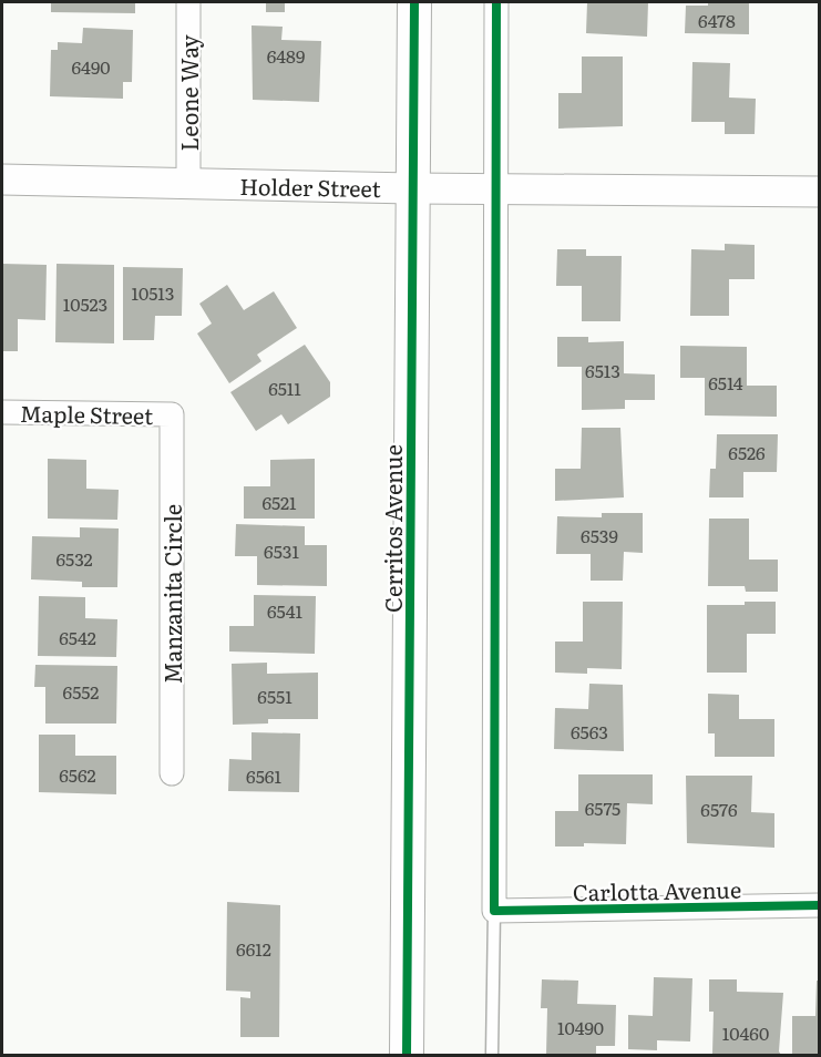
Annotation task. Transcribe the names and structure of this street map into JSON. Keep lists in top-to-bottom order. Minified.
{"streets":{"main road":["Cerritos Avenue"],"street":["Leone Way","Holder Street","Maple Street","Manzanita Circle","Carlotta Avenue"]},"crossings":[["Leone Way","Holder Street"],["Holder Street","Cerritos Avenue"],["Maple Street","Manzanita Circle"]],"house_numbers":["6478","6489","6490","10513","10523","6513","6514","6511","6526","6521","6539","6531","6532","6541","6542","6552","6551","6563","6562","6561","6575","6576","6612","10490","10460"]}
